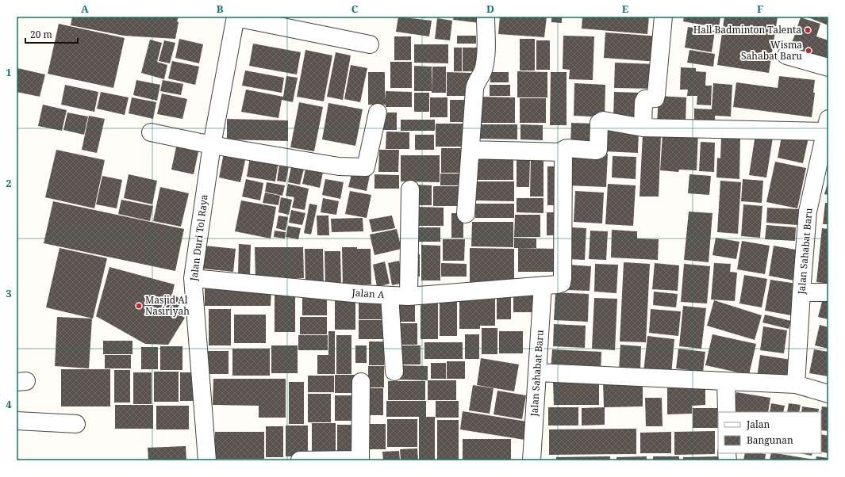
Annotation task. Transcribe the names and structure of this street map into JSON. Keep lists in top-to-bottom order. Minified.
{"streets":{"street":["Jalan Duri Tol Raya","Jalan Sahabat Baru","Jalan A"]},"crossings":[["Jalan Duri Tol Raya","Jalan A"],["Jalan Sahabat Baru","Jalan A"]],"places":["Hall Badminton Talenta","Wisma Sahabat Baru","Masjid Al Nasiriyah"],"legend":["Jalan","Bangunan"],"scale_bar":"20 m","grid":{"columns":["A","B","C","D","E","F"],"rows":["1","2","3","4"]}}
